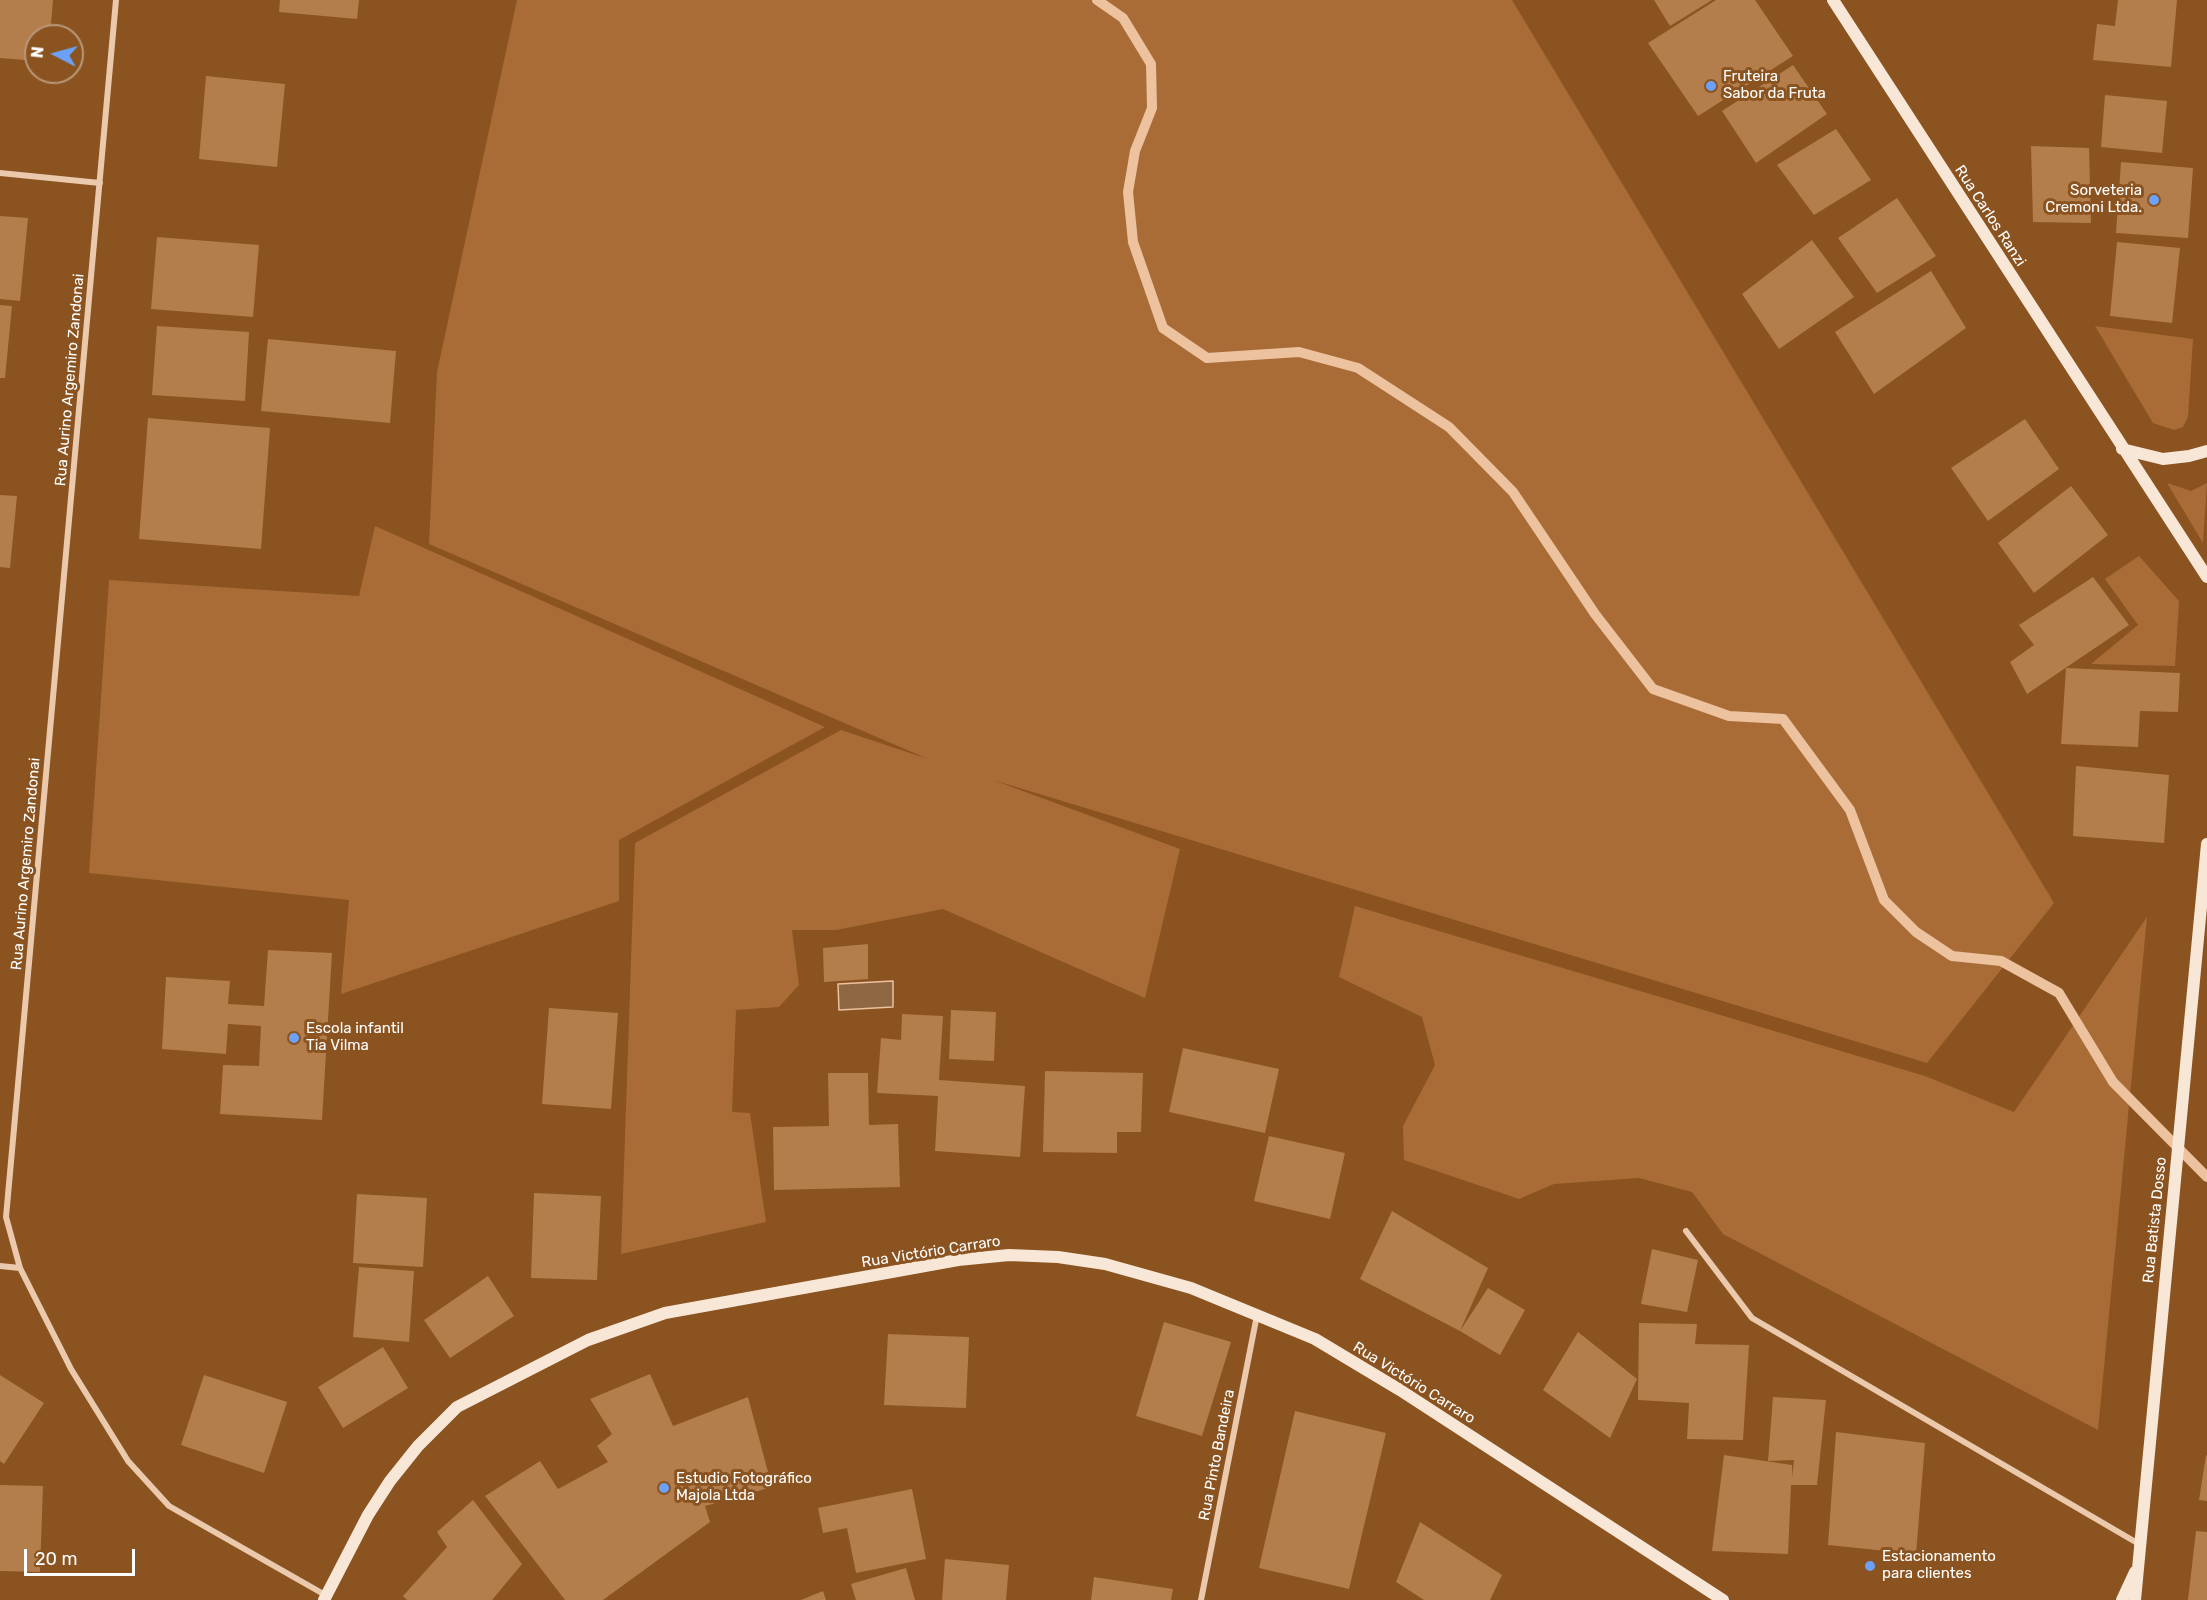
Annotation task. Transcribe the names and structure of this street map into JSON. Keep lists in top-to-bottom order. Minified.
{"streets":{"main road":["Rua Carlos Ranzi","Rua Batista Dosso","Rua Victório Carraro"],"street":["Rua Aurino Argemiro Zandonai","Rua Pinto Bandeira"]},"crossings":[["Rua Aurino Argemiro Zandonai","Rua Victório Carraro"],["Rua Victório Carraro","Rua Pinto Bandeira"]],"places":["Fruteira Sabor da Fruta","Sorveteria Cremoni Ltda.","Escola infantil Tia Vilma","Estudio Fotográfico Majola Ltda","Estacionamento para clientes"],"scale_bar":"20 m","north":"left"}
